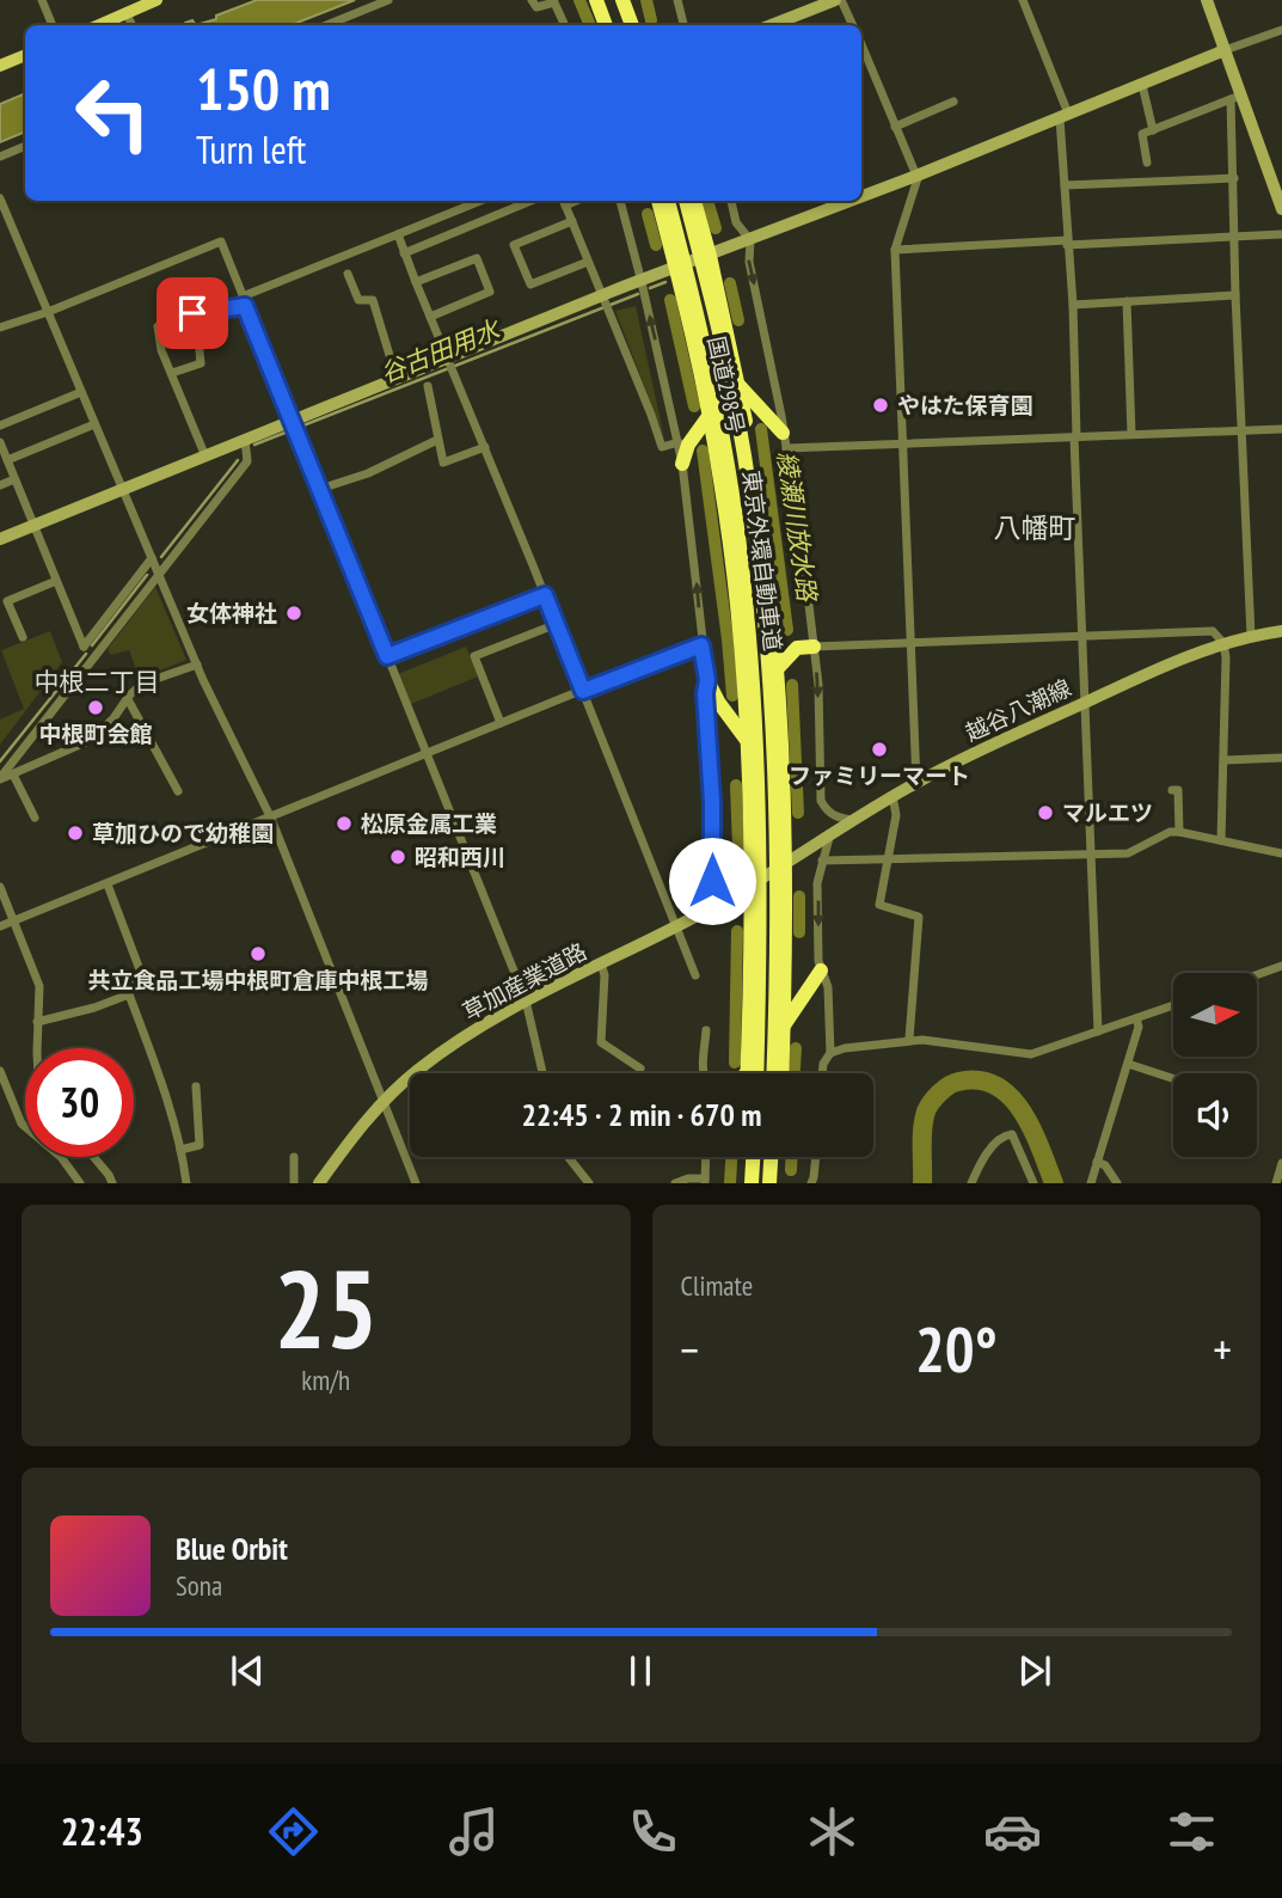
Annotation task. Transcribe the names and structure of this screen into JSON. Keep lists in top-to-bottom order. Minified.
{"streets":{"highway":["国道298号","東京外環自動車道"],"street":["越谷八潮線","草加産業道路"]},"crossings":[["国道298号","越谷八潮線"],["国道298号","草加産業道路"],["越谷八潮線","草加産業道路"]],"districts":["八幡町","中根二丁目"],"water":["谷古田用水","綾瀬川放水路"],"places":["やはた保育園","女体神社","中根町会館","ファミリーマート","マルエツ","松原金属工業","草加ひので幼稚園","昭和西川","共立食品工場中根町倉庫中根工場"],"north":"right","page":{"turn":["150 m","Turn left"],"limit":"30","trip":"22:45 · 2 min · 670 m","tile":[["25","km/h"],"Climate"],"heat":["−","20°","+"],"song":["Blue Orbit","Sona"],"tabs":"22:43"}}
